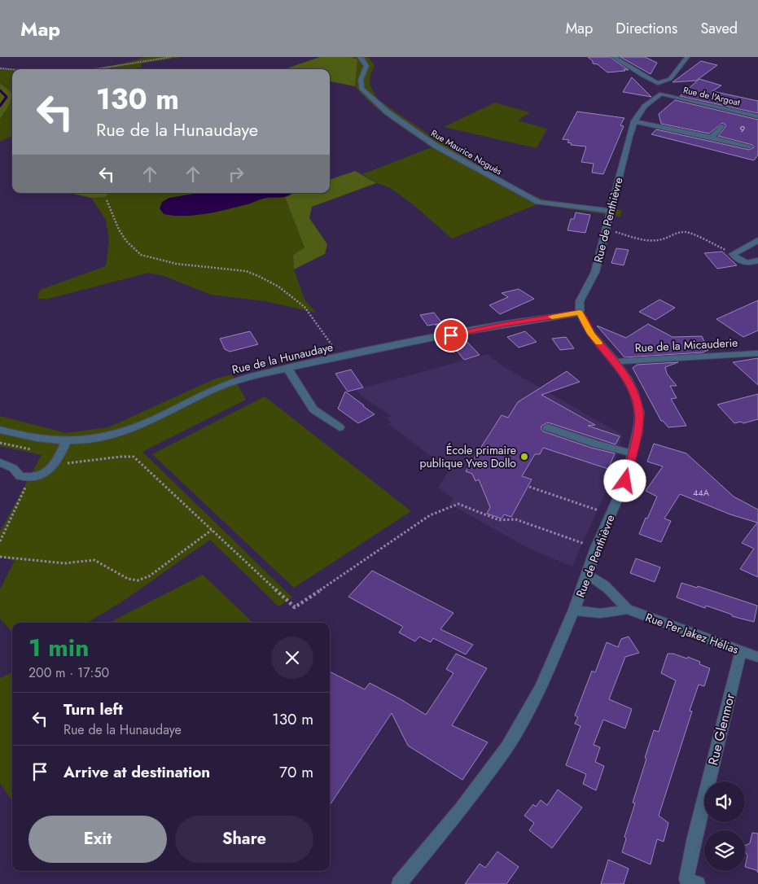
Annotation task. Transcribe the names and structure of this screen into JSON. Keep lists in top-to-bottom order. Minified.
{"streets":{"street":["Rue de l'Argoat","Rue Maurice Noguès","Rue de Penthièvre","Rue de la Micauderie","Rue de la Hunaudaye","Rue Per Jakez Hélias","Rue Glenmor"]},"crossings":[["Rue de l'Argoat","Rue de Penthièvre"],["Rue Maurice Noguès","Rue de Penthièvre"],["Rue de Penthièvre","Rue de la Micauderie"],["Rue de Penthièvre","Rue de la Hunaudaye"],["Rue de Penthièvre","Rue Per Jakez Hélias"],["Rue Per Jakez Hélias","Rue Glenmor"]],"places":["École primaire publique Yves Dollo"],"house_numbers":["9","44A"],"page":{"header":"Map","nav":["Map","Directions","Saved"],"turn":["130 m","Rue de la Hunaudaye"],"heading":["1 min","200 m · 17:50"],"list":[{"name":"Turn left","note":"Rue de la Hunaudaye","value":"130 m"},{"name":"Arrive at destination","value":"70 m"}],"buttons":["Exit","Share"]}}
